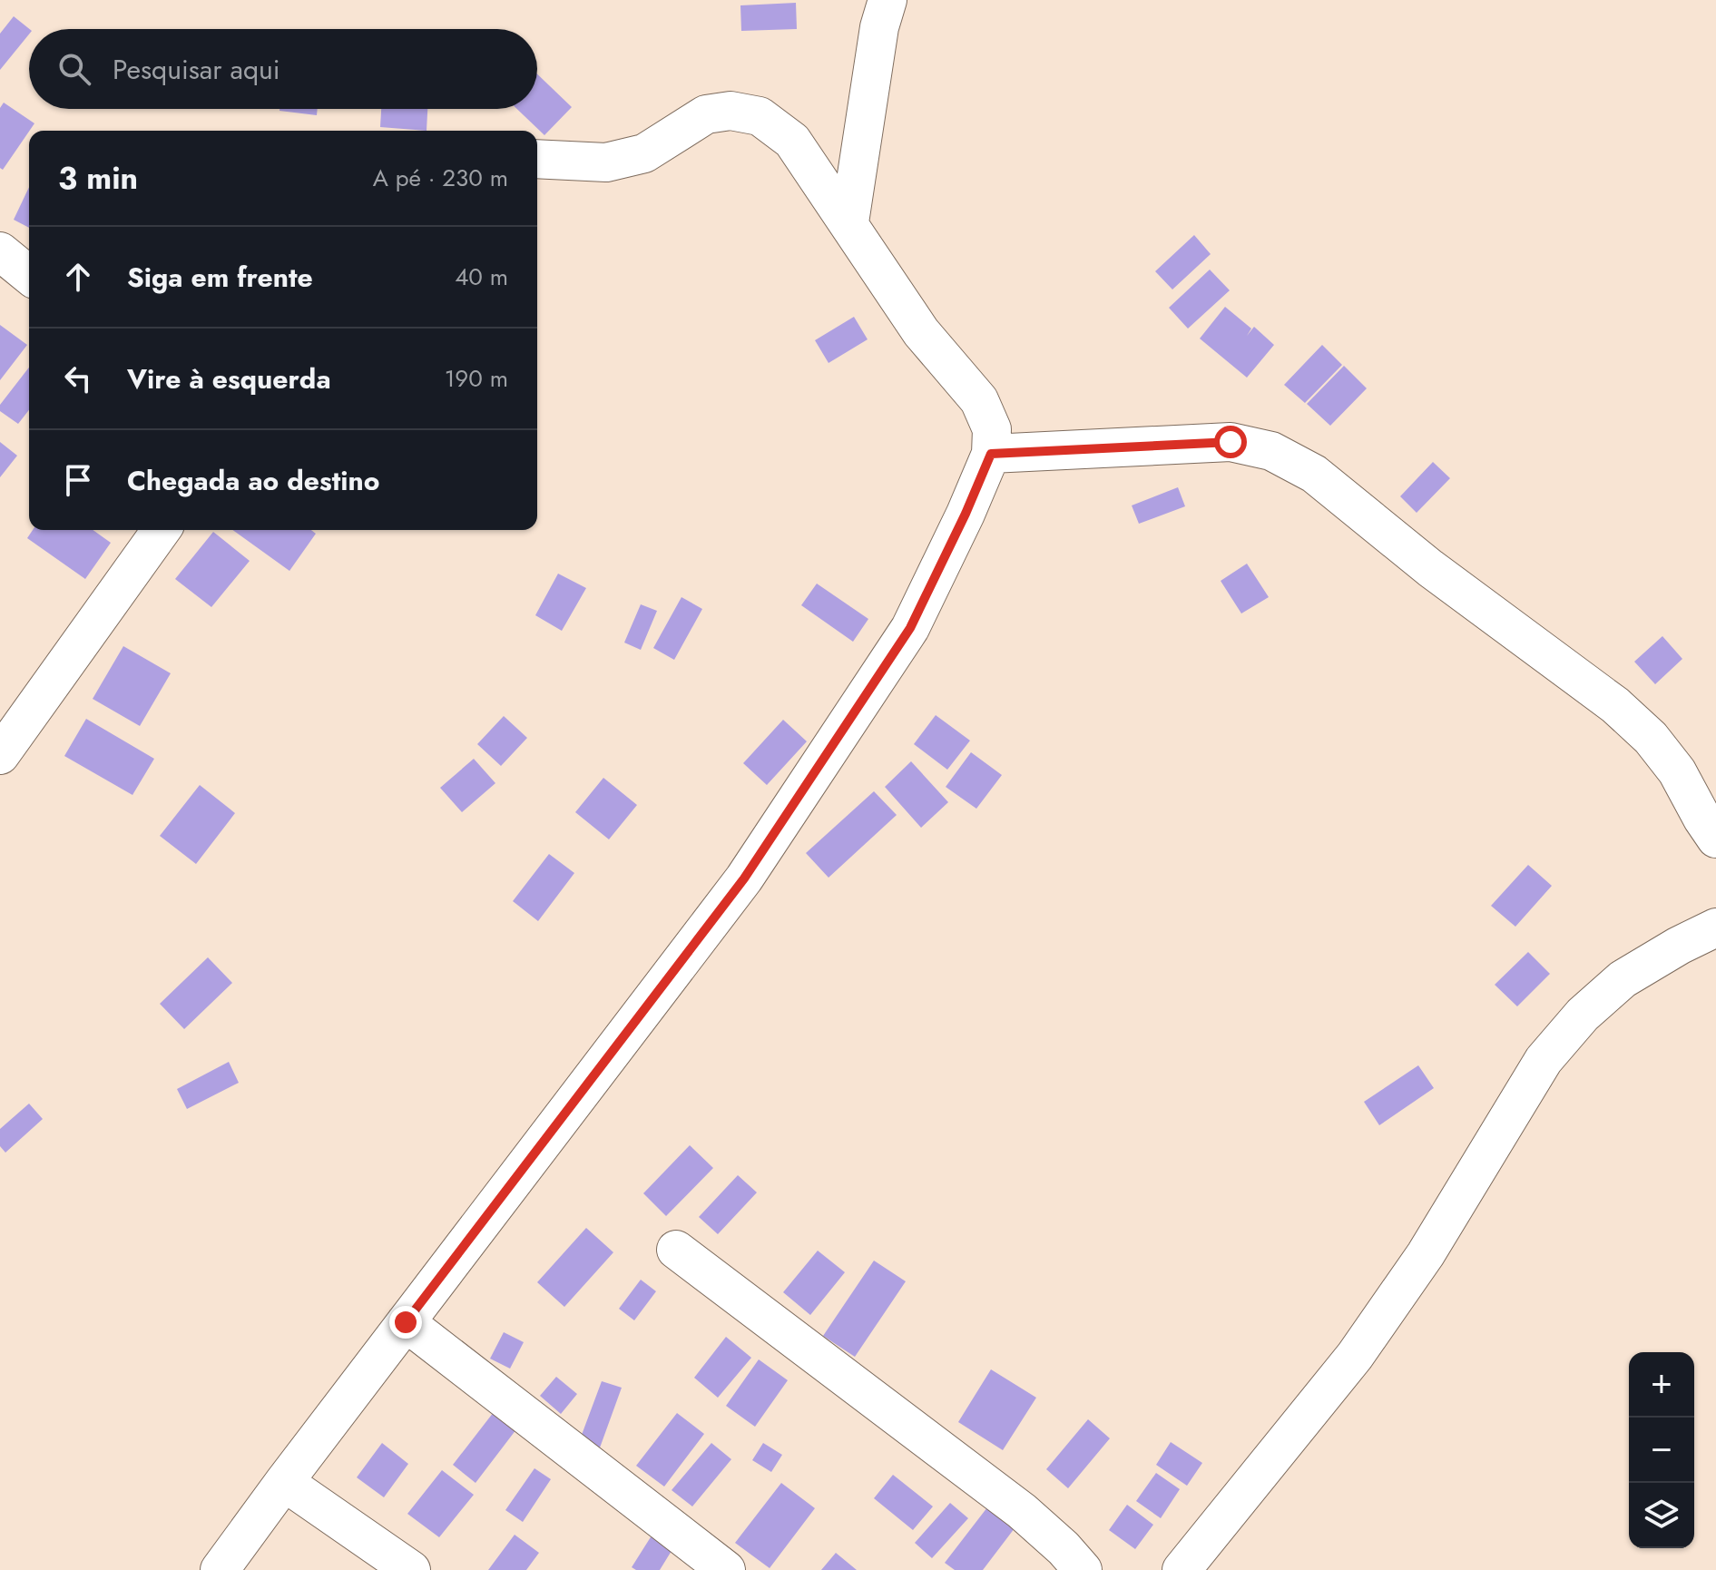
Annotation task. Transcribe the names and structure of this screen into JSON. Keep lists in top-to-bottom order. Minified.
{"page":{"search":"Pesquisar aqui","heading":["3 min","A pé · 230 m"],"list":[["Siga em frente","40 m"],["Vire à esquerda","190 m"],"Chegada ao destino"],"map_buttons":["+","−"]}}
